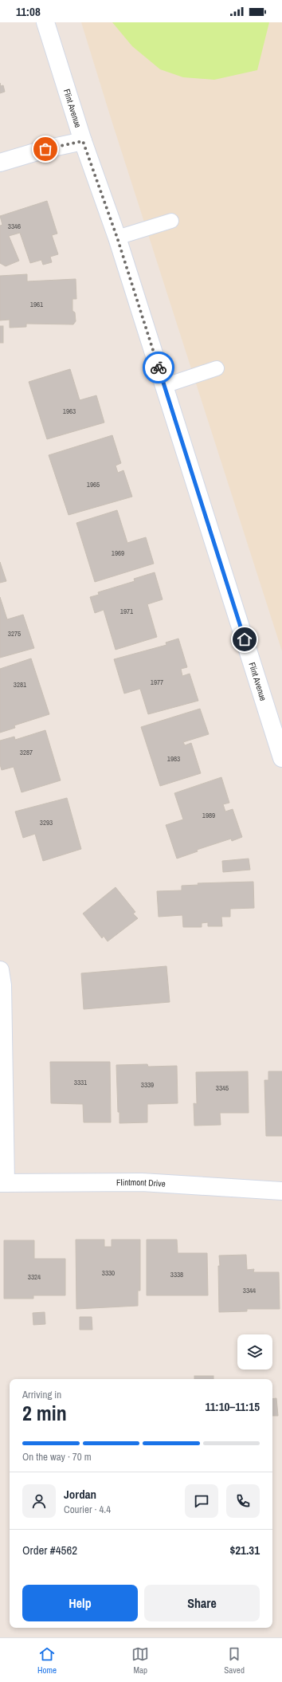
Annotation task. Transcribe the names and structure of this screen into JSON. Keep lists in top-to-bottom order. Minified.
{"streets":{"street":["Flint Avenue","Flintmont Drive"]},"house_numbers":["3346","1961","1963","1965","1969","1971","3275","1977","3281","3287","1983","1989","3293","3331","3339","3345","3330","3338","3324","3344"],"page":{"status":"11:08","heading":["2 min","Arriving in","11:10–11:15"],"panel":["Jordan","Courier · 4.4","Order #4562","$21.31"],"bar":"On the way · 70 m","buttons":["Help","Share"],"tabs":["Home","Map","Saved"]}}
